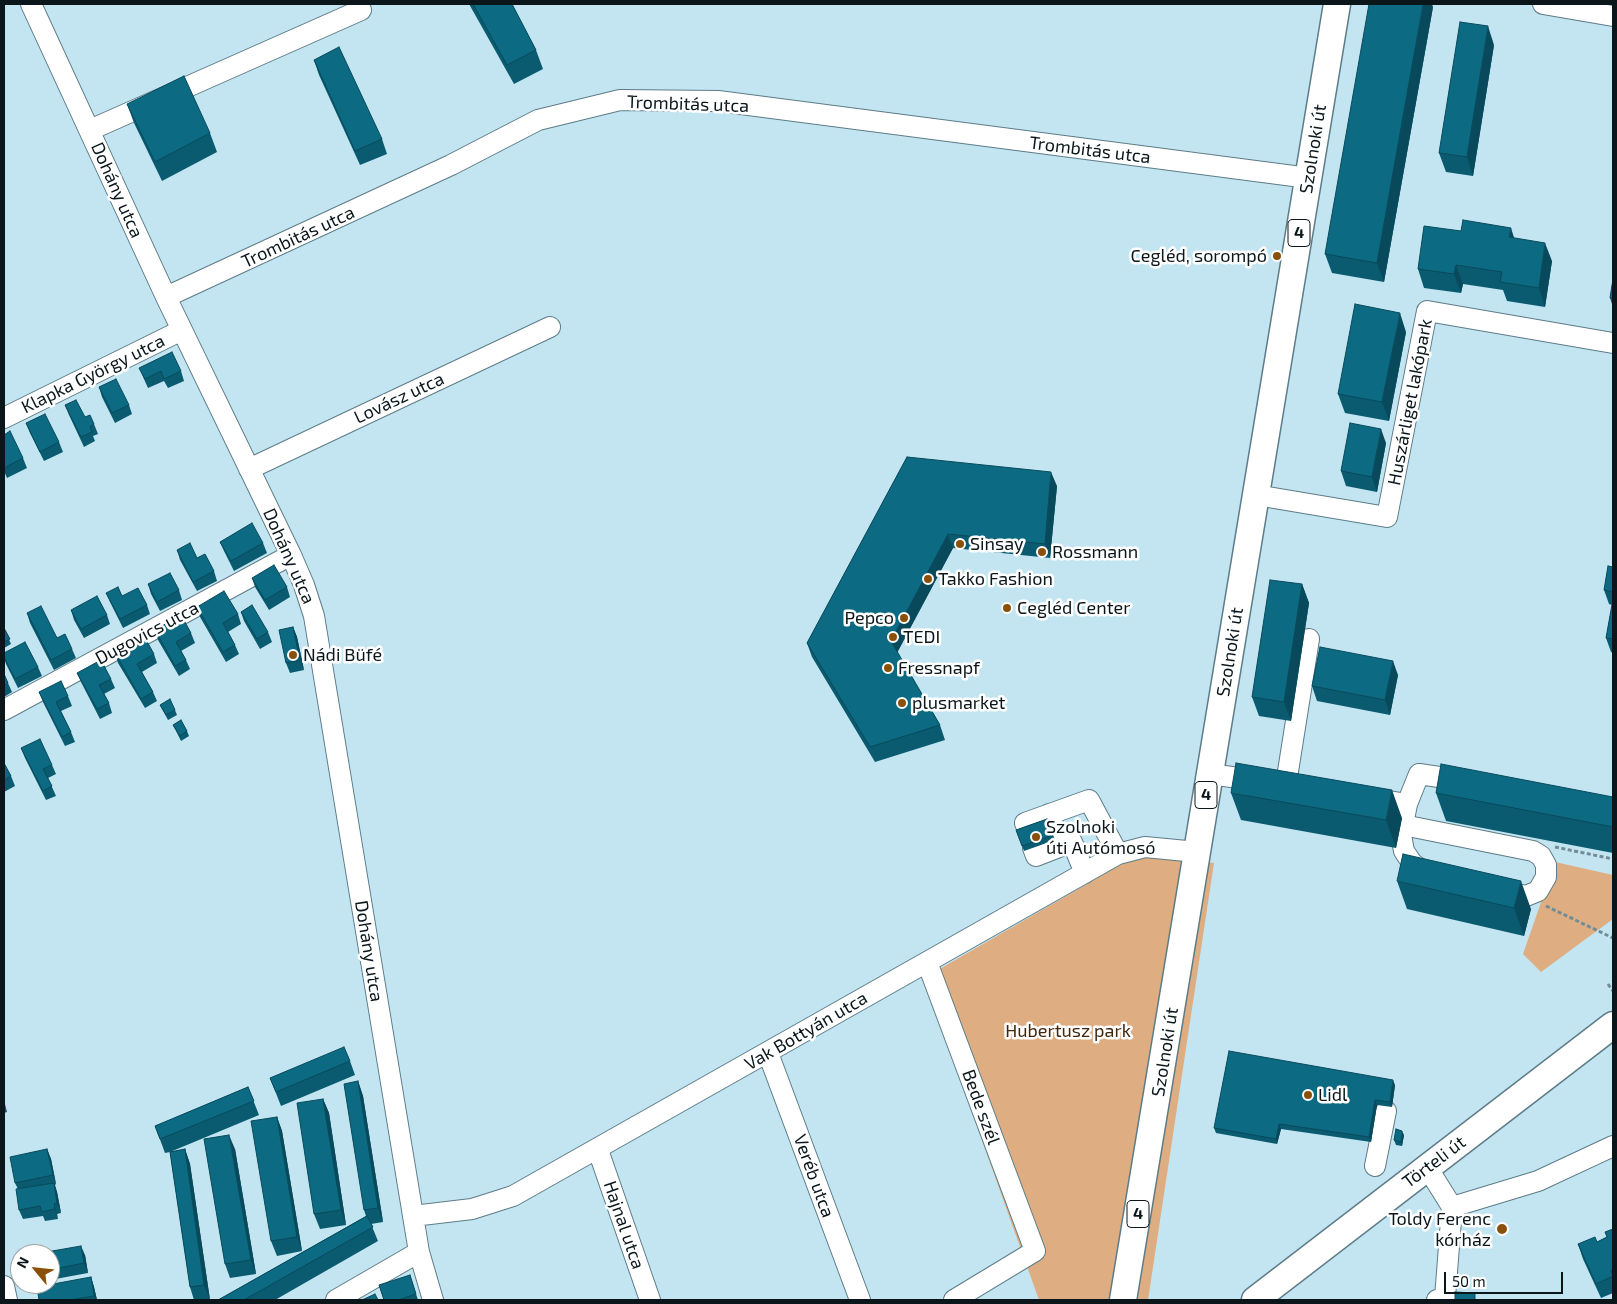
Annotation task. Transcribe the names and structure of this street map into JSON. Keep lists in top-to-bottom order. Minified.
{"streets":{"main road":["Szolnoki út","4","Törteli út"],"street":["Trombitás utca","Dohány utca","Klapka György utca","Lovász utca","Huszárliget lakópark","Dugovics utca","Vak Bottyán utca","Bede szél","Veréb utca","Hajnal utca"]},"crossings":[["Trombitás utca","Szolnoki út"],["Trombitás utca","Dohány utca"],["Szolnoki út","Huszárliget lakópark"],["Szolnoki út","Vak Bottyán utca"],["Dohány utca","Klapka György utca"],["Dohány utca","Lovász utca"],["Dohány utca","Dugovics utca"],["Dohány utca","Vak Bottyán utca"],["Vak Bottyán utca","Bede szél"],["Vak Bottyán utca","Veréb utca"],["Vak Bottyán utca","Hajnal utca"]],"parks":["Hubertusz park"],"places":["Cegléd, sorompó","Sinsay","Rossmann","Takko Fashion","Cegléd Center","Pepco","TEDI","Nádi Büfé","Fressnapf","plusmarket","Szolnoki úti Autómosó","Lidl","Toldy Ferenc kórház"],"scale_bar":"50 m","north":"top left"}
